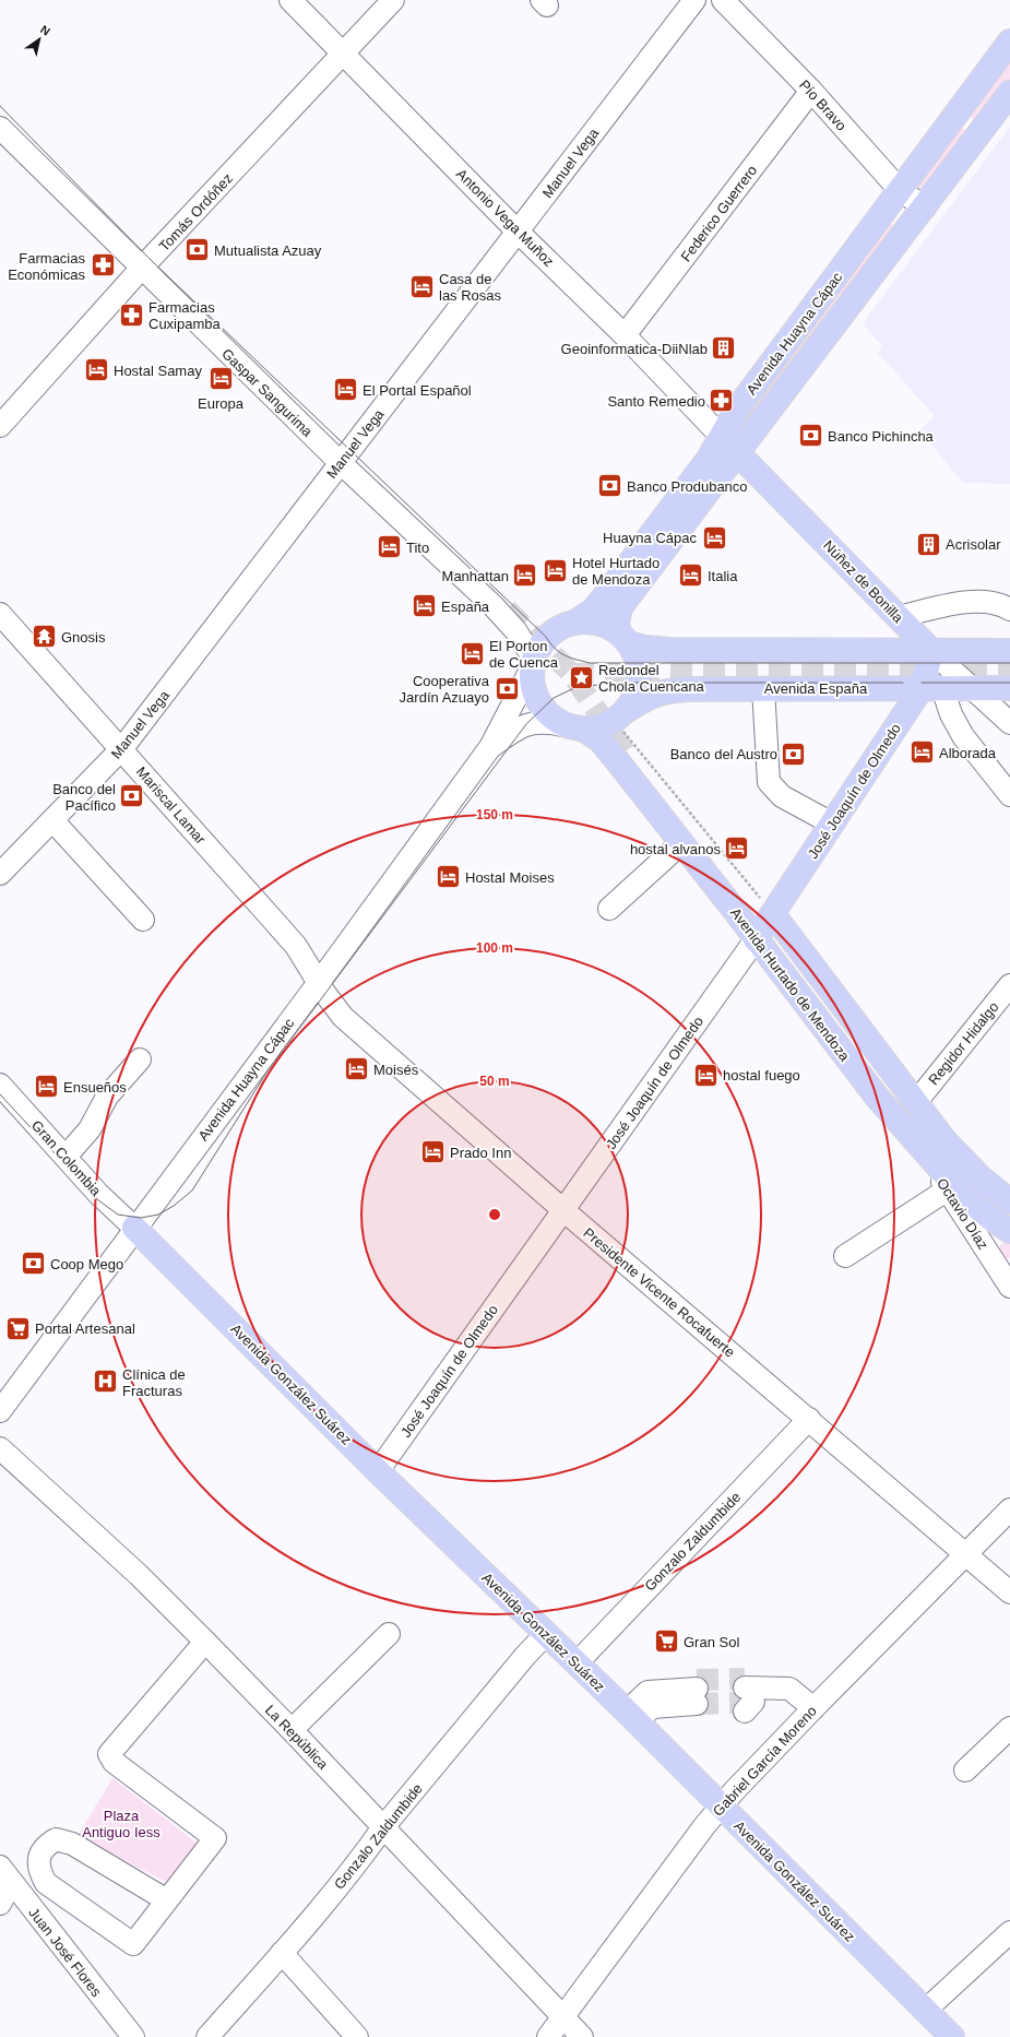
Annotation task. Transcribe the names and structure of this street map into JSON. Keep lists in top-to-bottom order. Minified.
{"streets":{"main road":["Avenida Huayna Cápac","Núñez de Bonilla","Avenida España","José Joaquín de Olmedo","Avenida Hurtado de Mendoza","Avenida González Suárez"],"street":["Pío Bravo","Manuel Vega","Tomás Ordóñez","Federico Guerrero","Antonio Vega Muñoz","Gaspar Sangurima","Mariscal Lamar","Regidor Hidalgo","Gran Colombia","Octavio Díaz","Presidente Vicente Rocafuerte","Gonzalo Zaldumbide","La República","Gabriel García Moreno","Juan José Flores"]},"crossings":[["Pío Bravo","Federico Guerrero"],["Pío Bravo","Avenida Huayna Cápac"],["Manuel Vega","Antonio Vega Muñoz"],["Manuel Vega","Gaspar Sangurima"],["Manuel Vega","Mariscal Lamar"],["Tomás Ordóñez","Antonio Vega Muñoz"],["Tomás Ordóñez","Gaspar Sangurima"],["Federico Guerrero","Antonio Vega Muñoz"],["Antonio Vega Muñoz","Avenida Huayna Cápac"],["Antonio Vega Muñoz","Núñez de Bonilla"],["Avenida Huayna Cápac","Gaspar Sangurima"],["Avenida Huayna Cápac","Núñez de Bonilla"],["Avenida Huayna Cápac","Avenida España"],["Avenida Huayna Cápac","Mariscal Lamar"],["Avenida Huayna Cápac","Avenida Hurtado de Mendoza"],["Avenida Huayna Cápac","Gran Colombia"],["Avenida Huayna Cápac","Presidente Vicente Rocafuerte"],["Avenida Huayna Cápac","Avenida González Suárez"],["Gaspar Sangurima","Avenida España"],["Gaspar Sangurima","Avenida Hurtado de Mendoza"],["Núñez de Bonilla","Avenida España"],["Núñez de Bonilla","José Joaquín de Olmedo"],["Avenida España","José Joaquín de Olmedo"],["Avenida España","Avenida Hurtado de Mendoza"],["José Joaquín de Olmedo","Avenida Hurtado de Mendoza"],["José Joaquín de Olmedo","Presidente Vicente Rocafuerte"],["José Joaquín de Olmedo","Avenida González Suárez"],["Mariscal Lamar","Presidente Vicente Rocafuerte"],["Avenida Hurtado de Mendoza","Regidor Hidalgo"],["Avenida Hurtado de Mendoza","Octavio Díaz"],["Gran Colombia","Avenida González Suárez"],["Presidente Vicente Rocafuerte","Gonzalo Zaldumbide"],["Presidente Vicente Rocafuerte","Gabriel García Moreno"],["Avenida González Suárez","Gonzalo Zaldumbide"],["Avenida González Suárez","Gabriel García Moreno"],["Gonzalo Zaldumbide","La República"],["La República","Gabriel García Moreno"]],"parks":["Plaza Antiguo Iess"],"places":{"bank":["Mutualista Azuay","Banco Pichincha","Banco Produbanco","Cooperativa Jardín Azuayo","Banco del Austro","Banco del Pacífico","Coop Mego"],"pharmacy":["Farmacias Económicas","Farmacias Cuxipamba","Santo Remedio"],"hotel":["Casa de las Rosas","Hostal Samay","Europa","El Portal Español","Huayna Cápac","Tito","Hotel Hurtado de Mendoza","Manhattan","Italia","España","El Porton de Cuenca","Alborada","hostal alvanos","Hostal Moises","Moisés","hostal fuego","Ensueños","Prado Inn"],"building":["Geoinformatica-DiiNlab","Acrisolar"],"temple":["Gnosis"],"place":["Redondel Chola Cuencana"],"supermarket":["Portal Artesanal","Gran Sol"],"hospital":["Clínica de Fracturas"]},"north":"top right","rings":["150 m","100 m","50 m"]}
